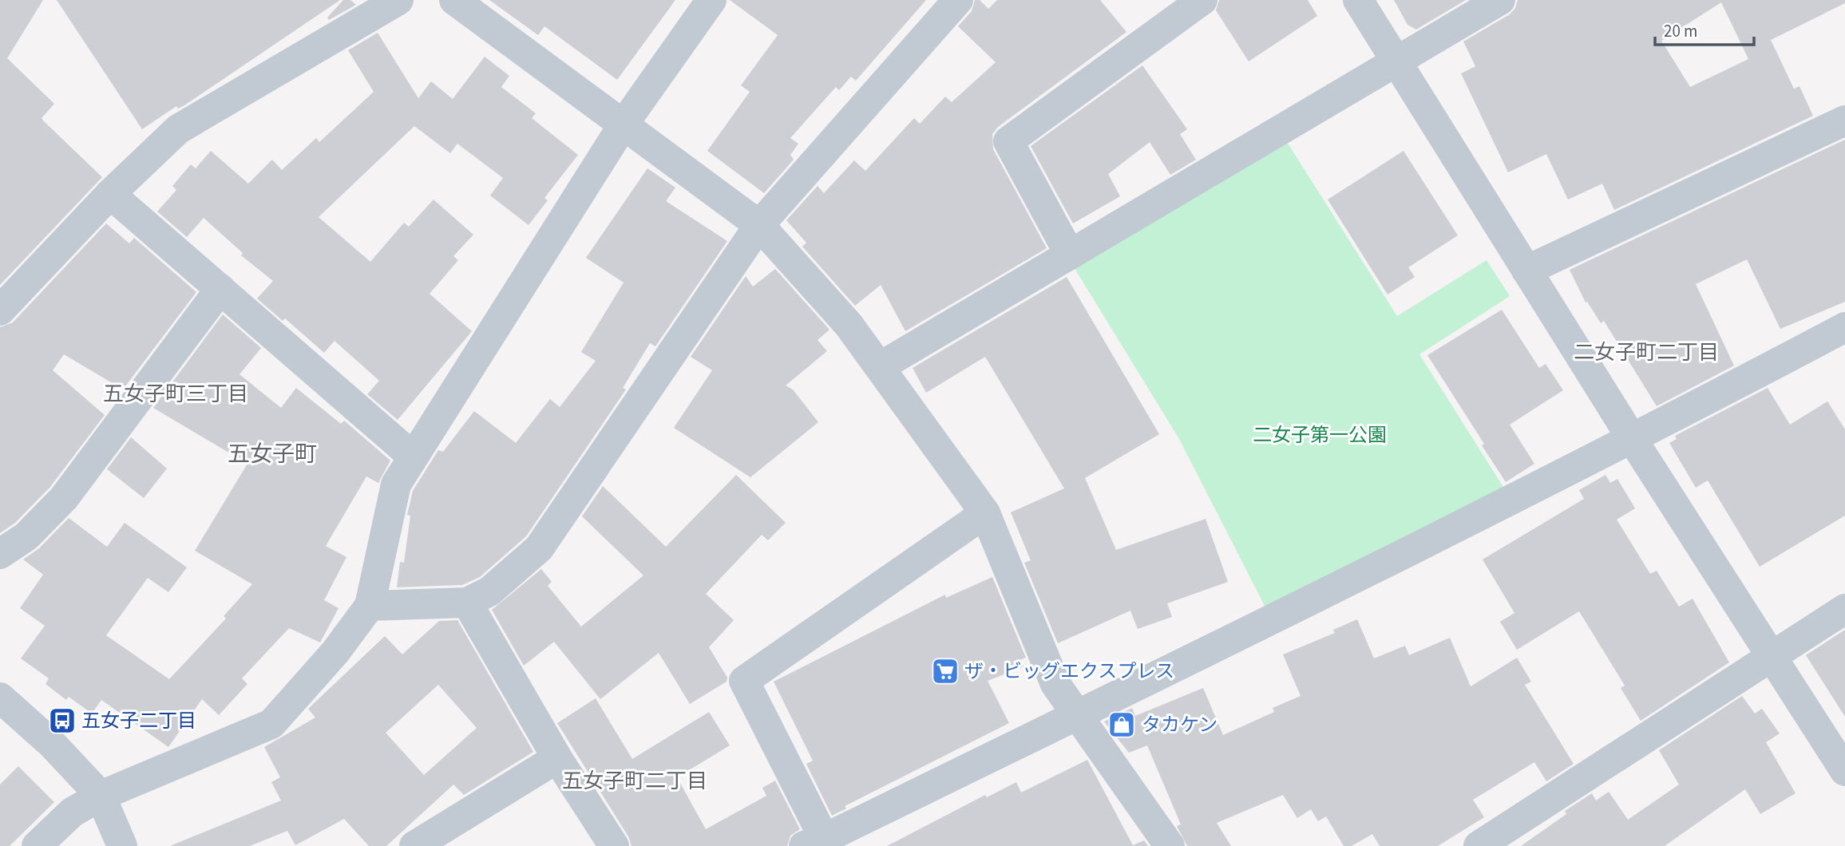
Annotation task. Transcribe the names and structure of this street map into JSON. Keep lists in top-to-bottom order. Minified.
{"districts":["二女子町二丁目","五女子町三丁目","五女子町","五女子町二丁目"],"parks":["二女子第一公園"],"places":{"supermarket":["ザ・ビッグエクスプレス"],"bus stop":["五女子二丁目"],"shop":["タカケン"]},"scale_bar":"20 m"}
